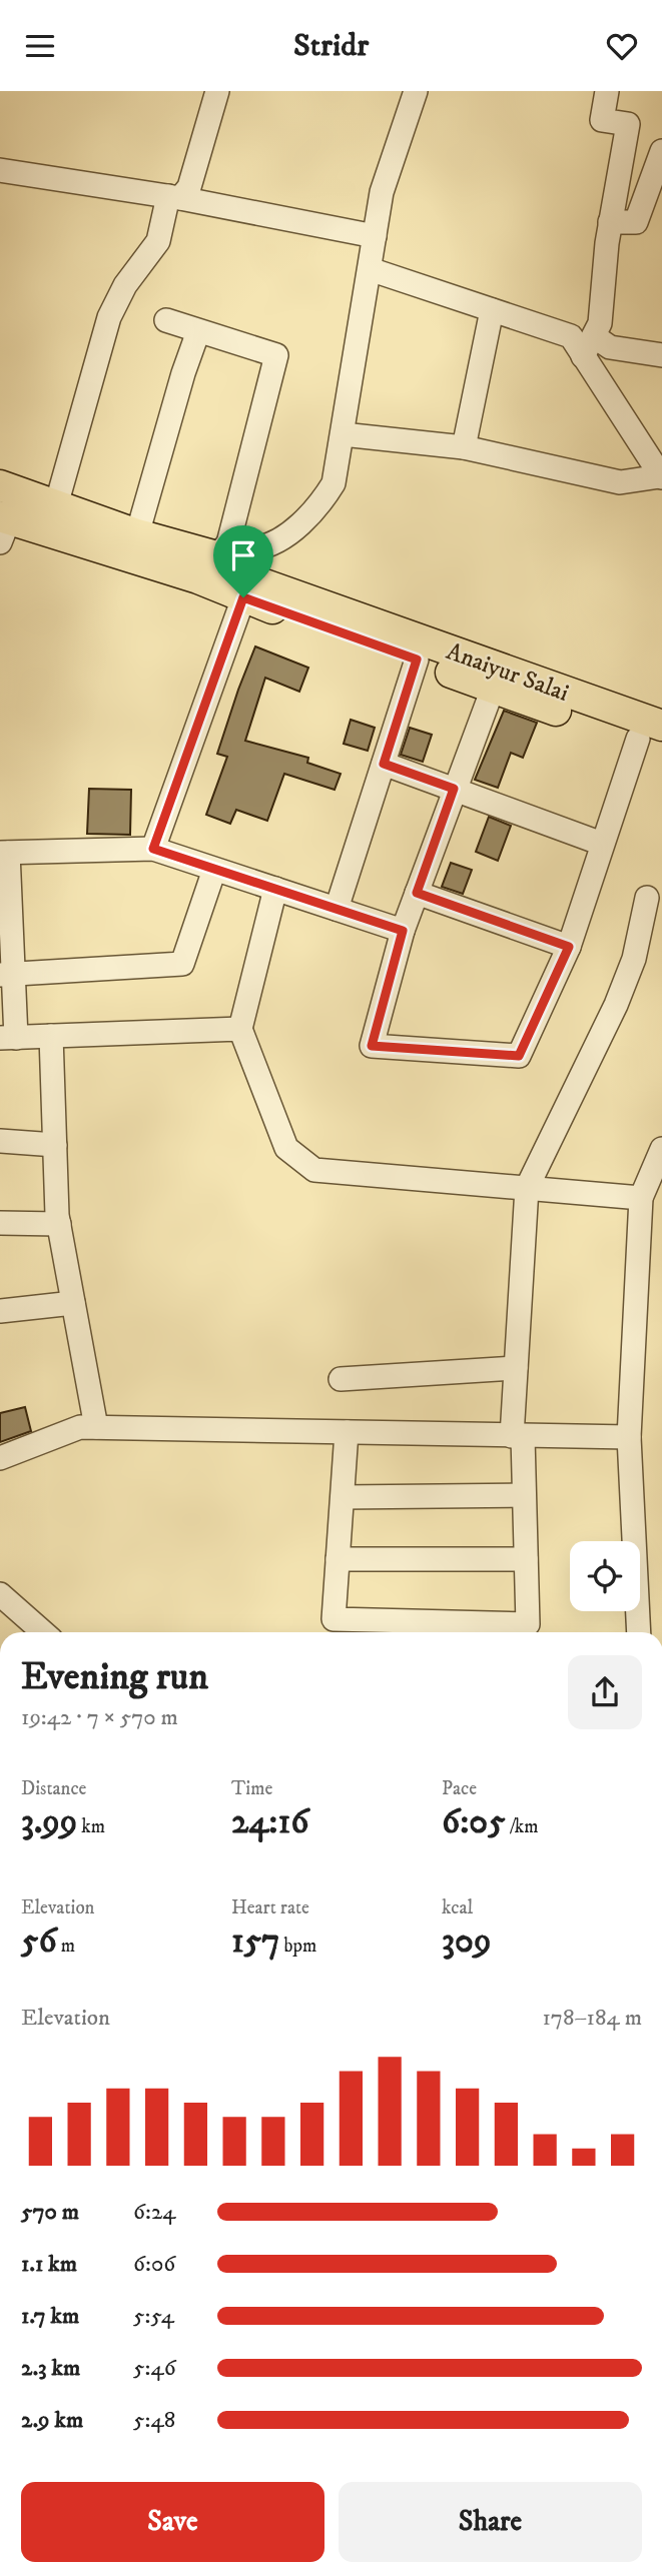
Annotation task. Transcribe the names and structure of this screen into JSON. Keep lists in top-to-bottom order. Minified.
{"streets":{"main road":["Anaiyur Salai"]},"page":{"header":"Stridr","heading":["Evening run","19:42 · 7 × 570 m"],"stats":[["Distance","3.99 km"],["Time","24:16"],["Pace","6:05 /km"],["Elevation","56 m"],["Heart rate","157 bpm"],["kcal","309"]],"chart":["Elevation","178–184 m"],"list":[{"name":"570 m","note":"6:24"},{"name":"1.1 km","note":"6:06"},{"name":"1.7 km","note":"5:54"},{"name":"2.3 km","note":"5:46"},{"name":"2.9 km","note":"5:48"}],"buttons":["Save","Share"]}}
